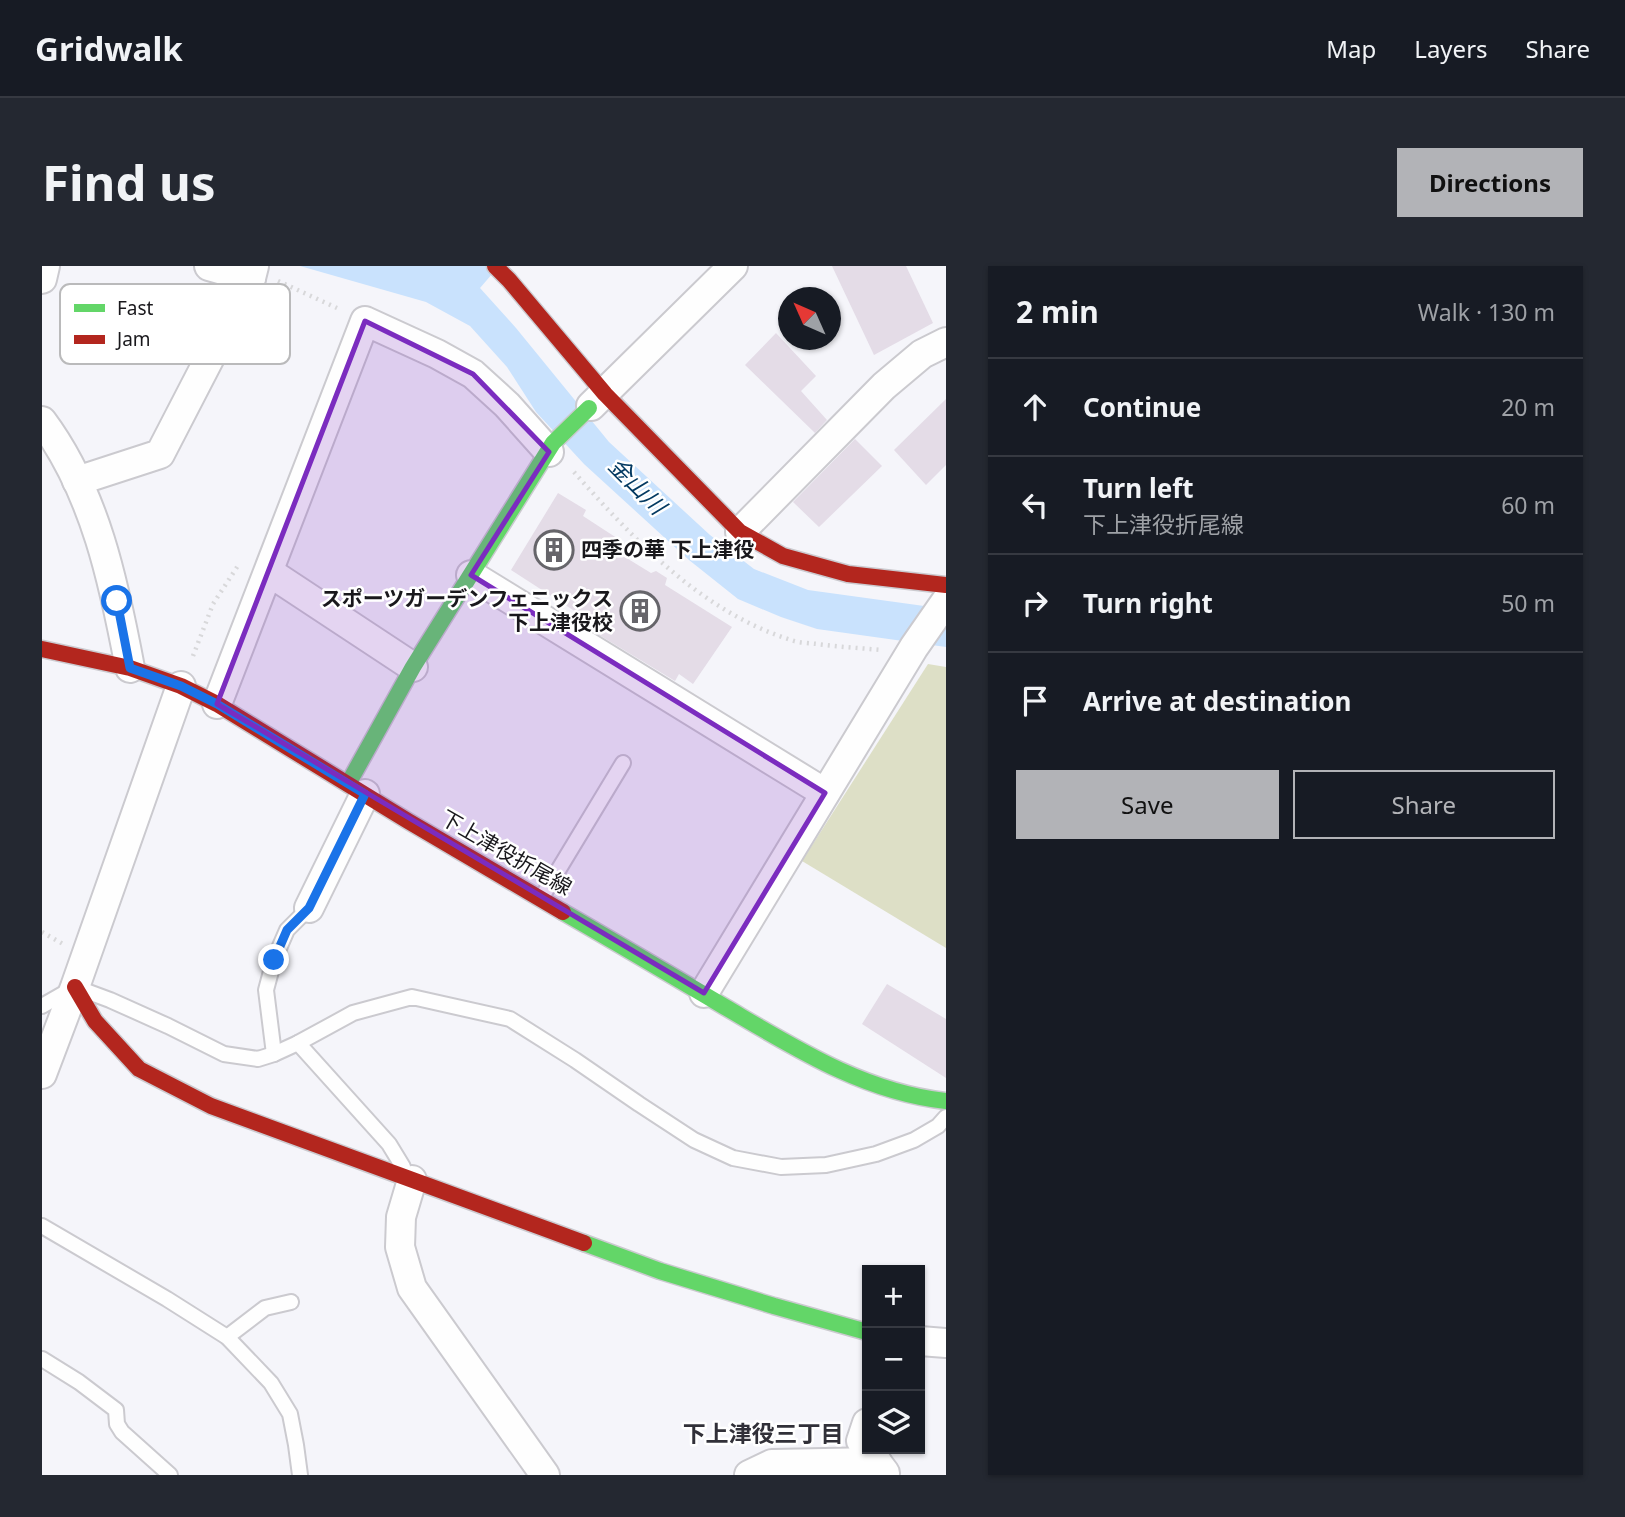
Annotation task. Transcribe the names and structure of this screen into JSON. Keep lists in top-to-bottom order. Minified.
{"streets":{"street":["下上津役折尾線"]},"districts":["下上津役三丁目"],"water":["金山川"],"places":{"building":["四季の華 下上津役","スポーツガーデンフェニックス 下上津役校"]},"legend":["Fast","Jam"],"north":"top left","page":{"header":"Gridwalk","nav":["Map","Layers","Share"],"buttons":["Directions",["Save","Share"]],"title":"Find us","heading":["2 min","Walk · 130 m"],"list":[["Continue","20 m"],["Turn left","下上津役折尾線","60 m"],["Turn right","50 m"],"Arrive at destination"],"map_buttons":["+","−"]}}
